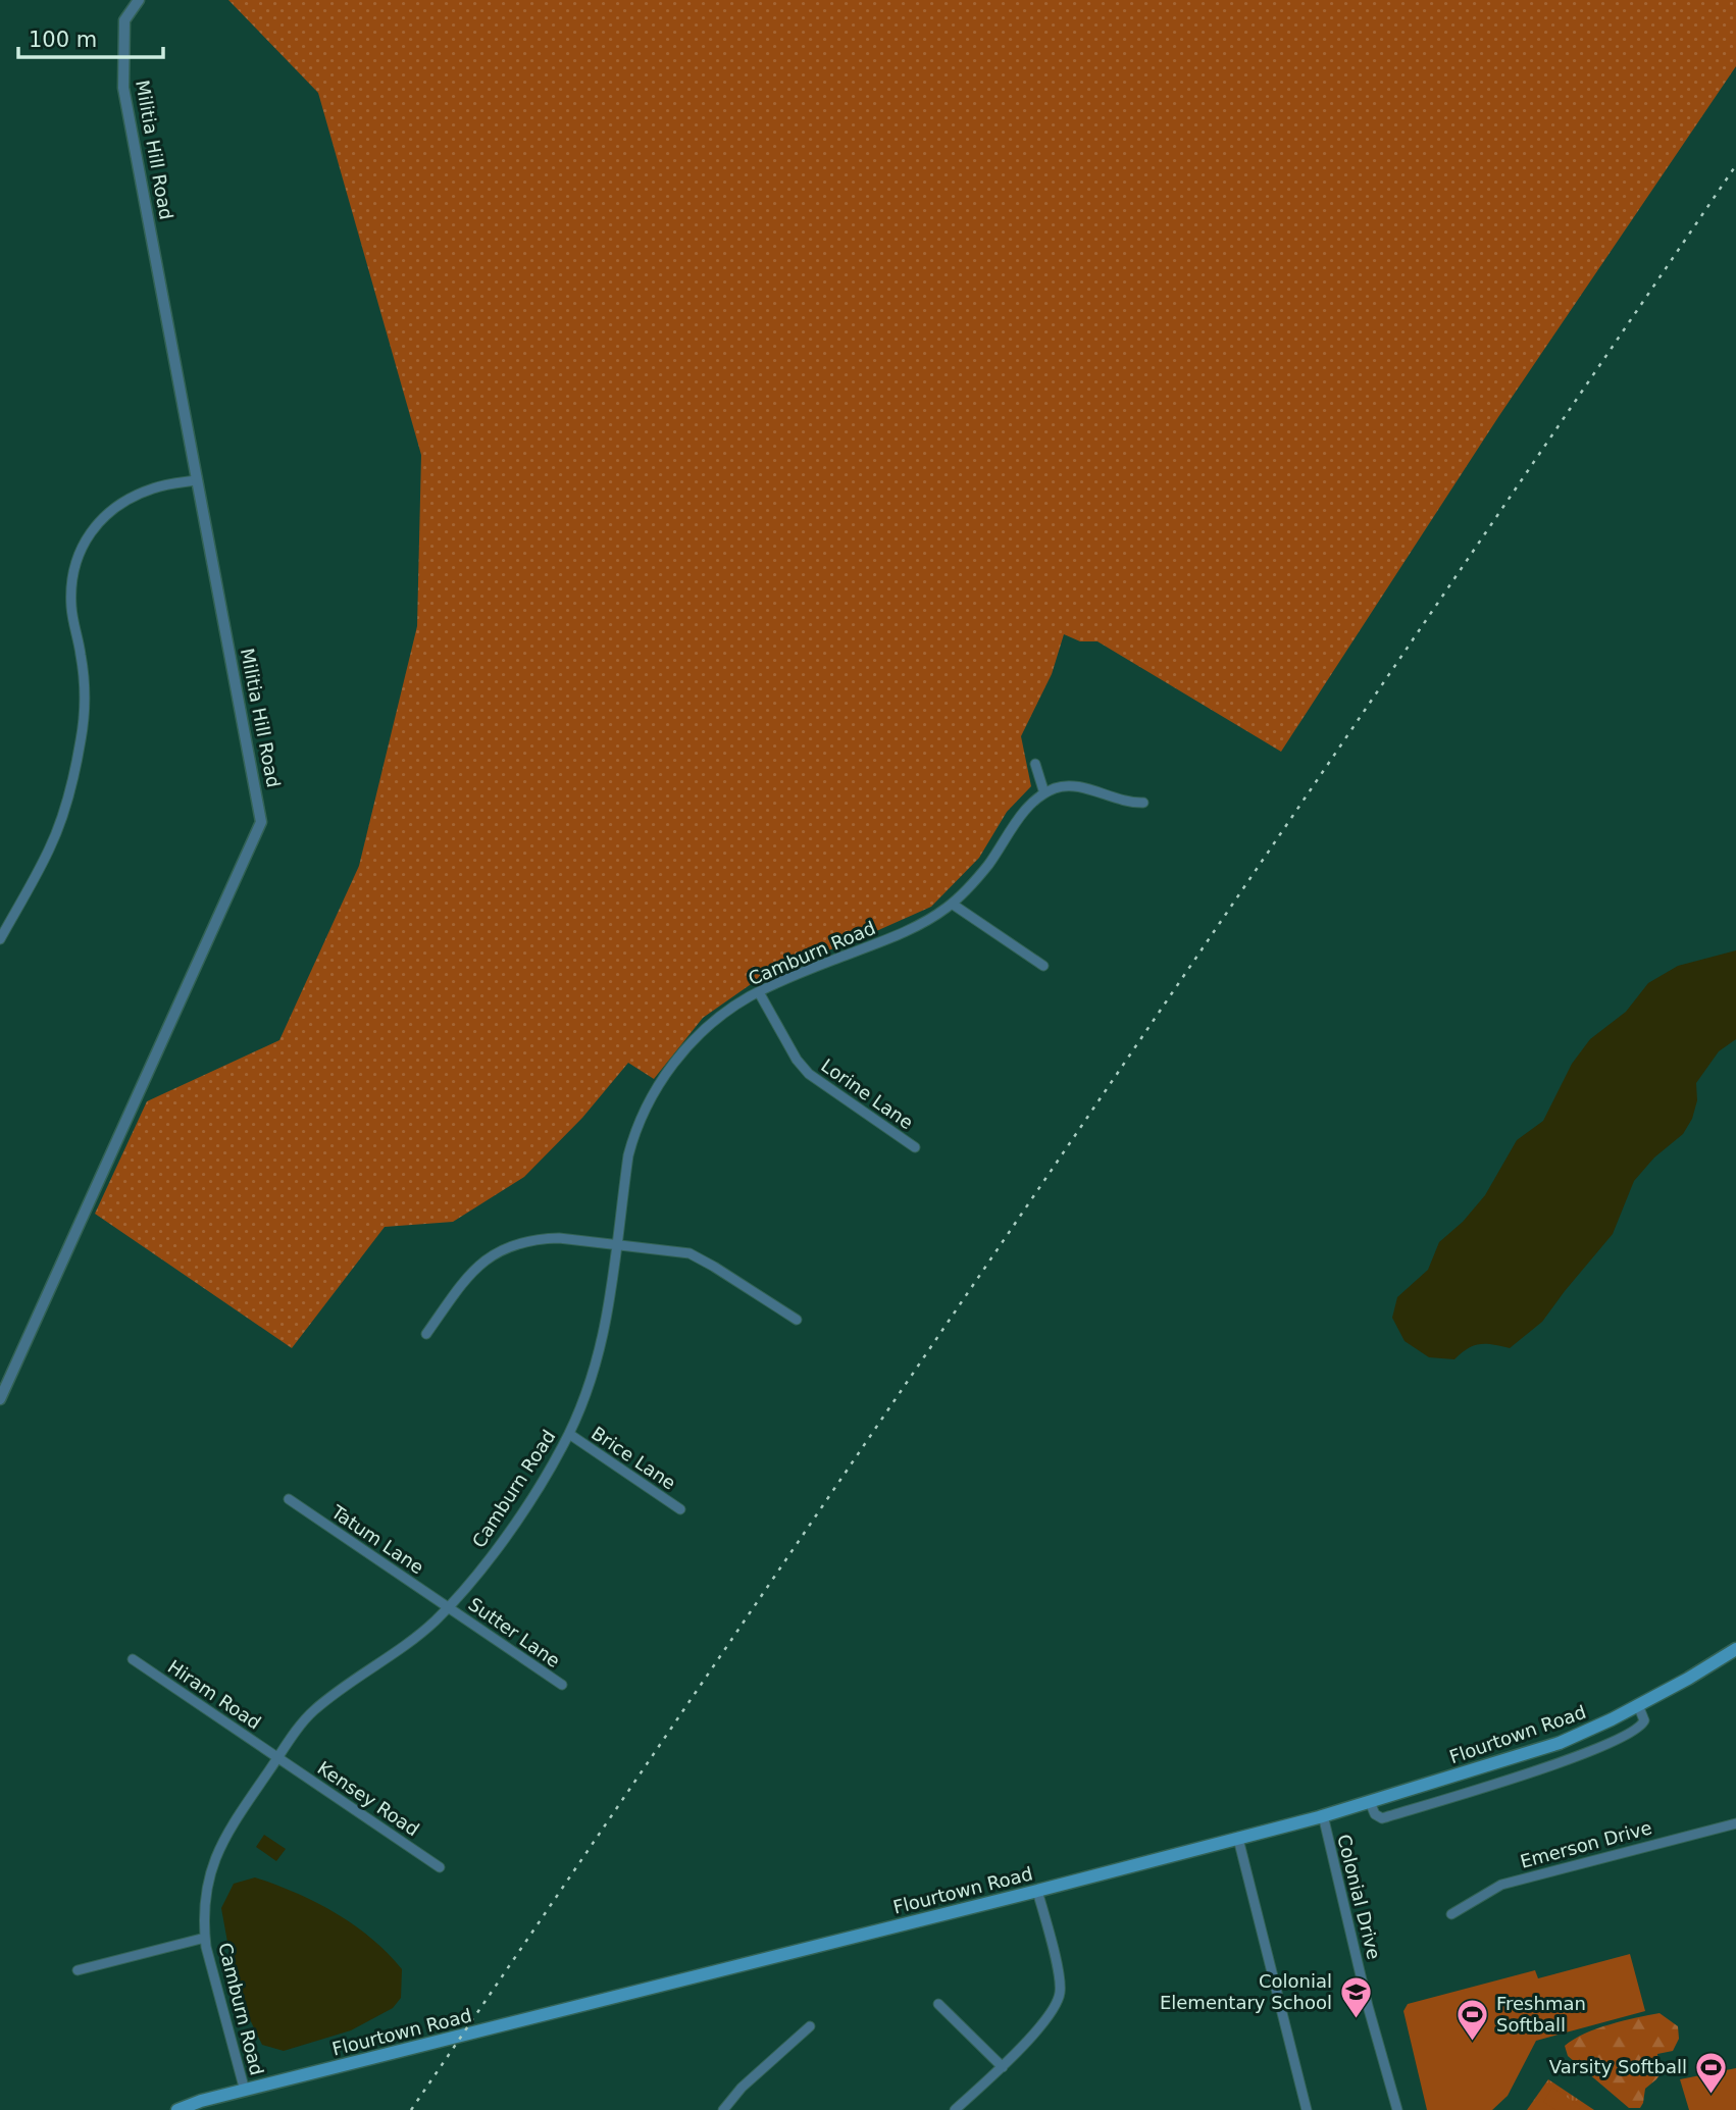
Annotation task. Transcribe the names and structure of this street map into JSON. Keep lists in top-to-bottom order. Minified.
{"streets":{"main road":["Flourtown Road"],"street":["Militia Hill Road","Camburn Road","Lorine Lane","Brice Lane","Tatum Lane","Sutter Lane","Hiram Road","Kensey Road","Emerson Drive","Colonial Drive"]},"crossings":[["Camburn Road","Lorine Lane"],["Camburn Road","Brice Lane"],["Camburn Road","Tatum Lane"],["Camburn Road","Sutter Lane"],["Camburn Road","Hiram Road"],["Camburn Road","Flourtown Road"],["Camburn Road","Kensey Road"],["Tatum Lane","Sutter Lane"],["Hiram Road","Kensey Road"],["Flourtown Road","Colonial Drive"]],"places":{"school or university":["Colonial Elementary School"],"sports":["Freshman Softball","Varsity Softball"]},"scale_bar":"100 m"}
